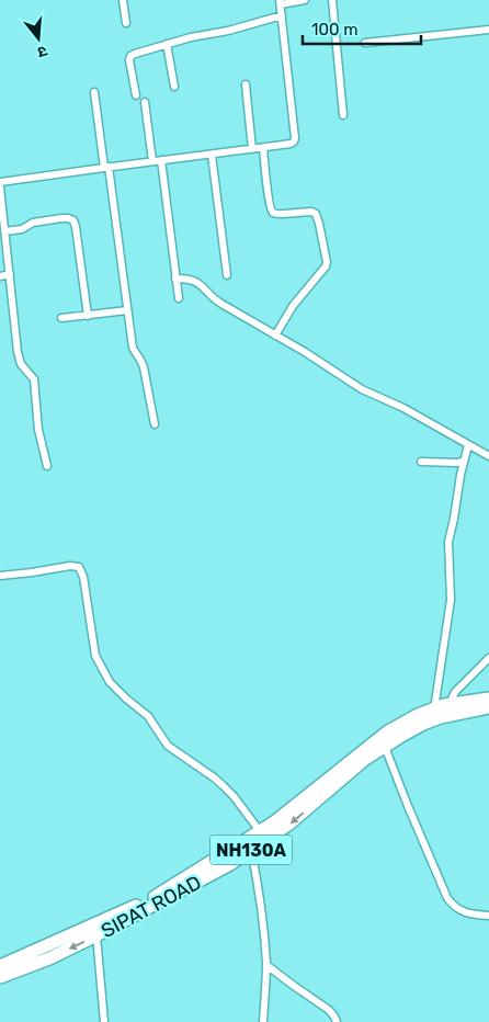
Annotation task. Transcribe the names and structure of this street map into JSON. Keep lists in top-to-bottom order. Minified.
{"streets":{"highway":["NH130A","SIPAT ROAD"]},"scale_bar":"100 m","north":"bottom"}
